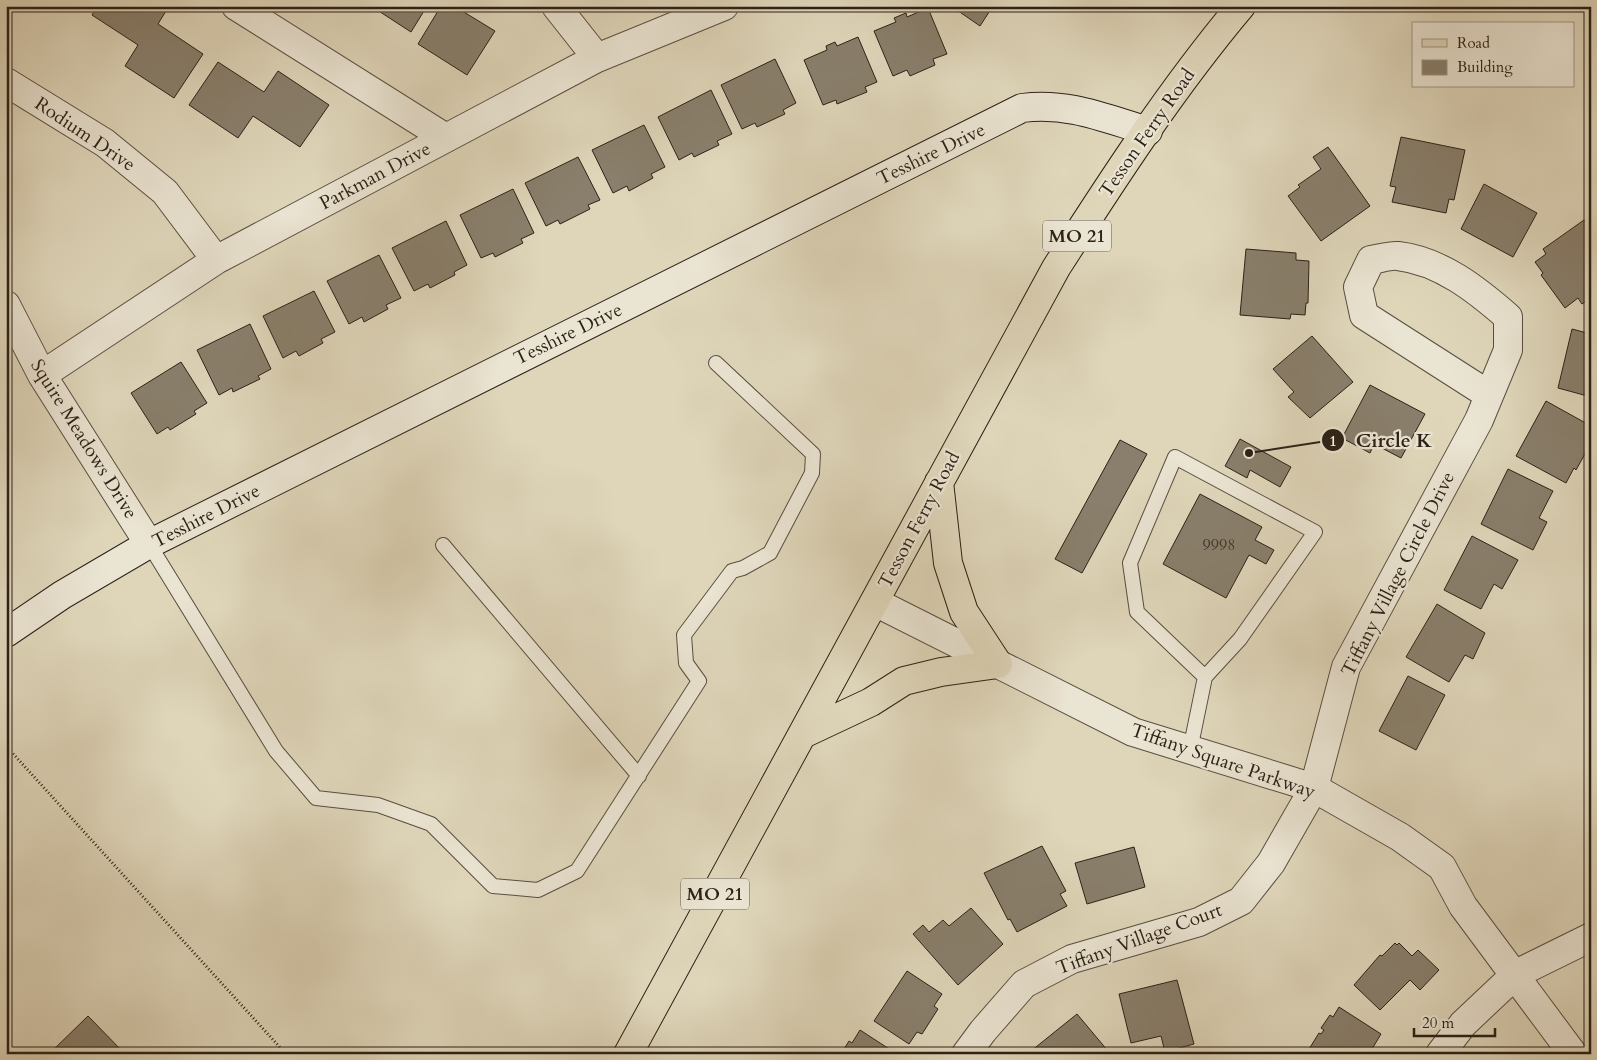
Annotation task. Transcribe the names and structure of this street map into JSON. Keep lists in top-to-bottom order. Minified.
{"streets":{"main road":["Tesson Ferry Road","MO 21"],"street":["Rodium Drive","Tesshire Drive","Parkman Drive","Squire Meadows Drive","Tiffany Village Circle Drive","Tiffany Square Parkway","Tiffany Village Court"]},"crossings":[["Tesson Ferry Road","Tesshire Drive"],["Tesson Ferry Road","Tiffany Square Parkway"],["Rodium Drive","Parkman Drive"],["Tesshire Drive","Squire Meadows Drive"],["Parkman Drive","Squire Meadows Drive"],["Tiffany Village Circle Drive","Tiffany Square Parkway"],["Tiffany Village Circle Drive","Tiffany Village Court"],["Tiffany Square Parkway","Tiffany Village Court"]],"places":["Circle K"],"house_numbers":["9998"],"legend":["Road","Building"],"scale_bar":"20 m"}
